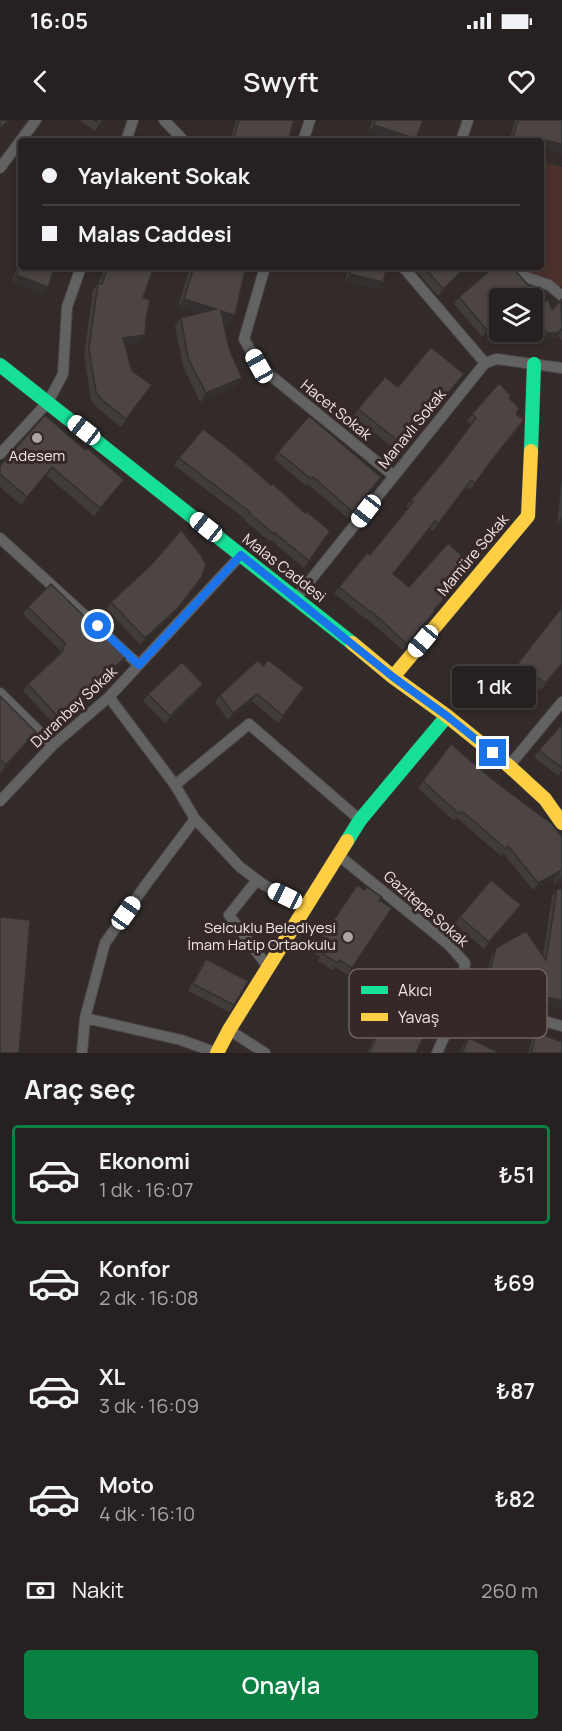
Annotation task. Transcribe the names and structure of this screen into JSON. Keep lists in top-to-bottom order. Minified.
{"streets":{"street":["Hacet Sokak","Manavlı Sokak","Mamüre Sokak","Malas Caddesi","Duranbey Sokak","Gazitepe Sokak"]},"crossings":[["Hacet Sokak","Manavlı Sokak"],["Manavlı Sokak","Malas Caddesi"],["Mamüre Sokak","Malas Caddesi"],["Malas Caddesi","Duranbey Sokak"]],"places":["Adesem","Selcuklu Belediyesi İmam Hatip Ortaokulu"],"legend":["Akıcı","Yavaş"],"page":{"status":"16:05","header":"Swyft","banner":["Yaylakent Sokak","Malas Caddesi"],"bubble":"1 dk","heading":"Araç seç","list":[{"name":"Ekonomi","note":"1 dk · 16:07","value":"₺51"},{"name":"Konfor","note":"2 dk · 16:08","value":"₺69"},{"name":"XL","note":"3 dk · 16:09","value":"₺87"},{"name":"Moto","note":"4 dk · 16:10","value":"₺82"}],"pay":["Nakit","260 m"],"buttons":"Onayla"}}
